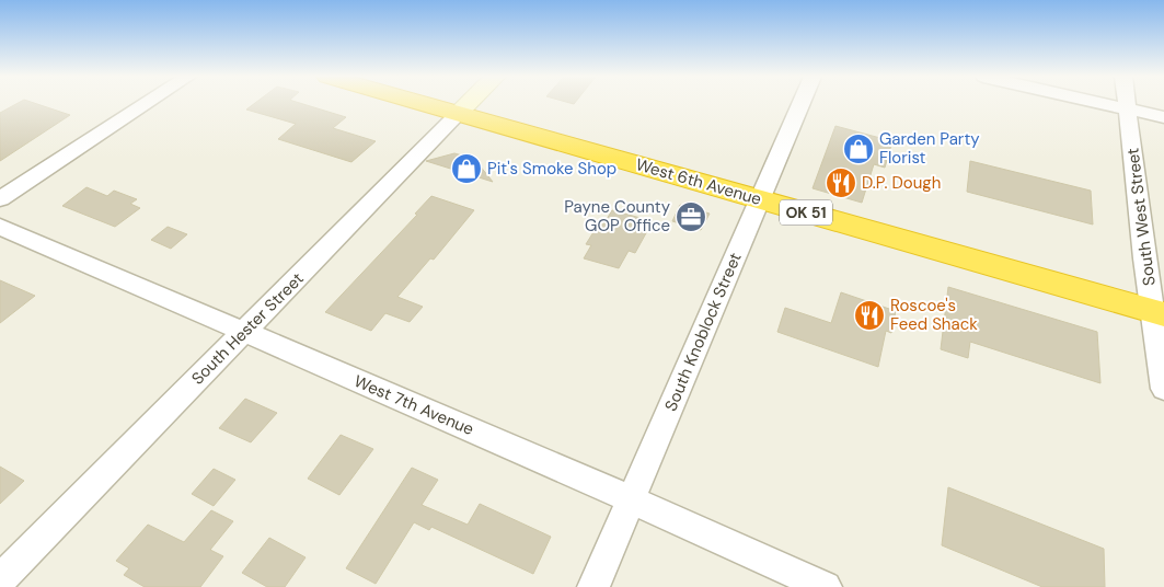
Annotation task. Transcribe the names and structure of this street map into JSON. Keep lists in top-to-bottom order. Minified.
{"streets":{"highway":["West 6th Avenue","OK 51"],"street":["South West Street","South Hester Street","South Knoblock Street","West 7th Avenue"]},"crossings":[["West 6th Avenue","South West Street"],["West 6th Avenue","South Hester Street"],["West 6th Avenue","South Knoblock Street"],["South Hester Street","West 7th Avenue"],["South Knoblock Street","West 7th Avenue"]],"places":{"shop":["Garden Party Florist","Pit's Smoke Shop"],"restaurant":["D.P. Dough","Roscoe's Feed Shack"],"office":["Payne County GOP Office"]}}
